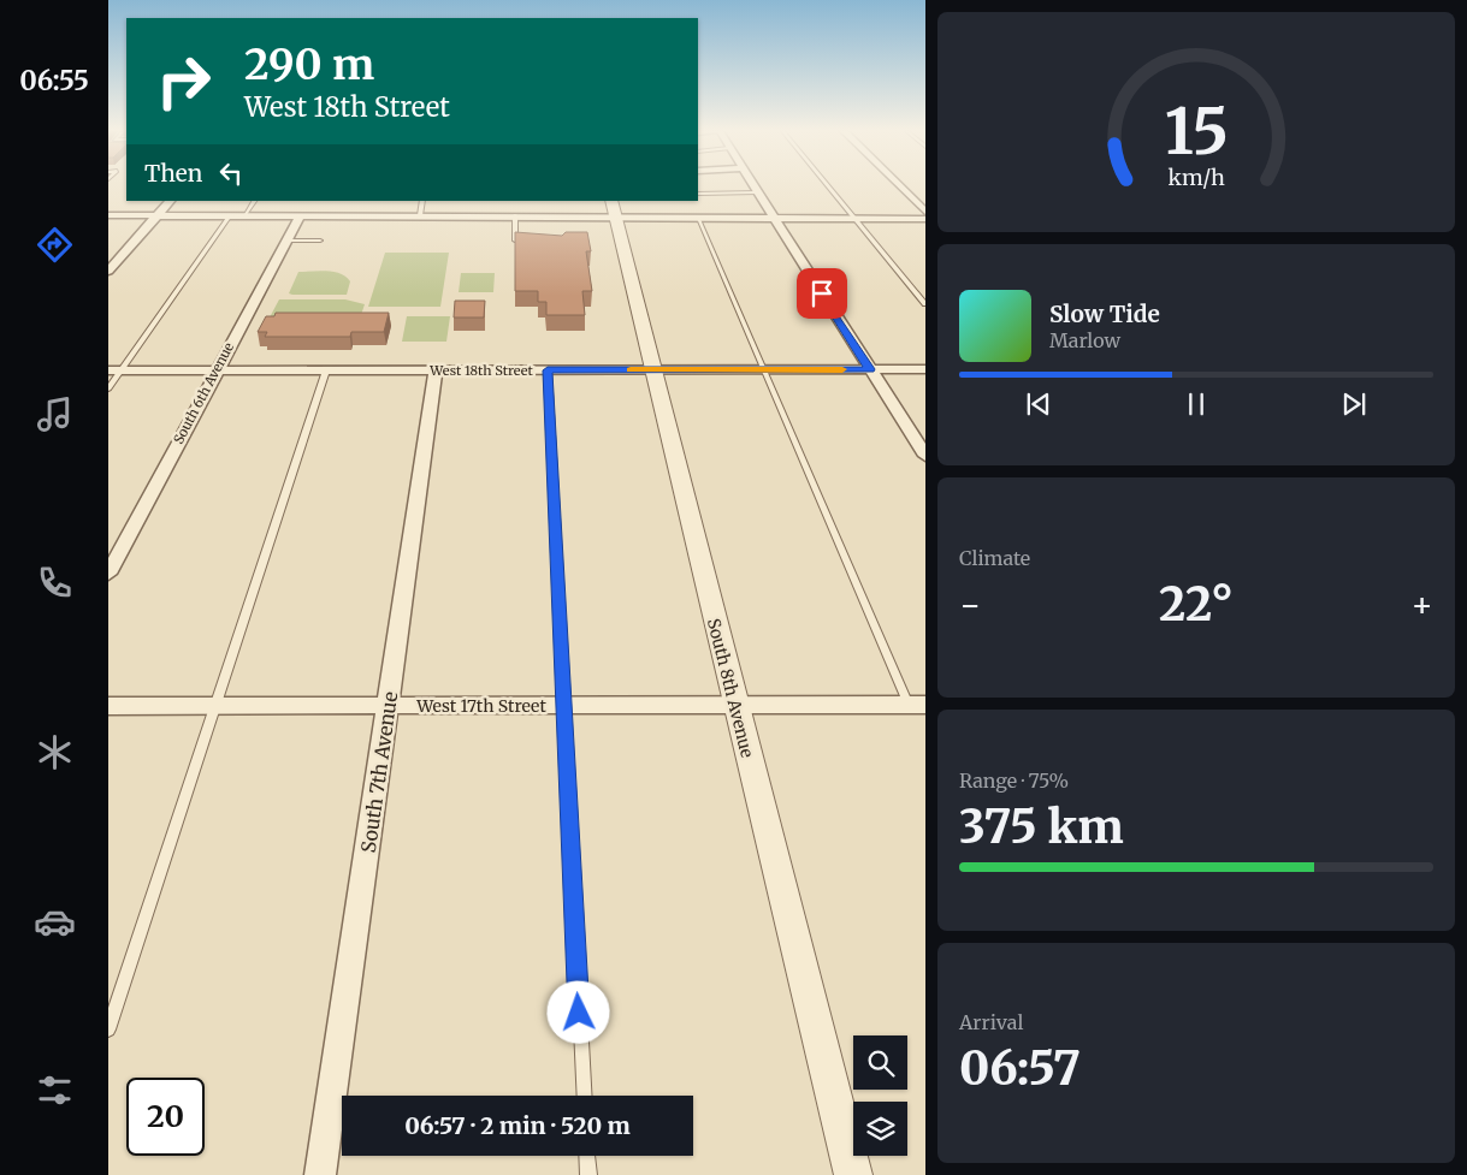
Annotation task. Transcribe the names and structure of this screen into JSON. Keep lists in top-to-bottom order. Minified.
{"streets":{"street":["West 18th Street","South 6th Avenue","South 8th Avenue","West 17th Street","South 7th Avenue"]},"crossings":[["West 18th Street","South 6th Avenue"],["West 18th Street","South 8th Avenue"],["West 18th Street","South 7th Avenue"],["South 8th Avenue","West 17th Street"],["West 17th Street","South 7th Avenue"]],"page":{"tabs":"06:55","turn":["290 m","West 18th Street"],"then":"Then","song":["Slow Tide","Marlow"],"tile":["Climate",["Range · 75%","375 km"],["Arrival","06:57"]],"heat":["−","22°","+"],"limit":"20","trip":"06:57 · 2 min · 520 m","gauge":["15","km/h"]}}
